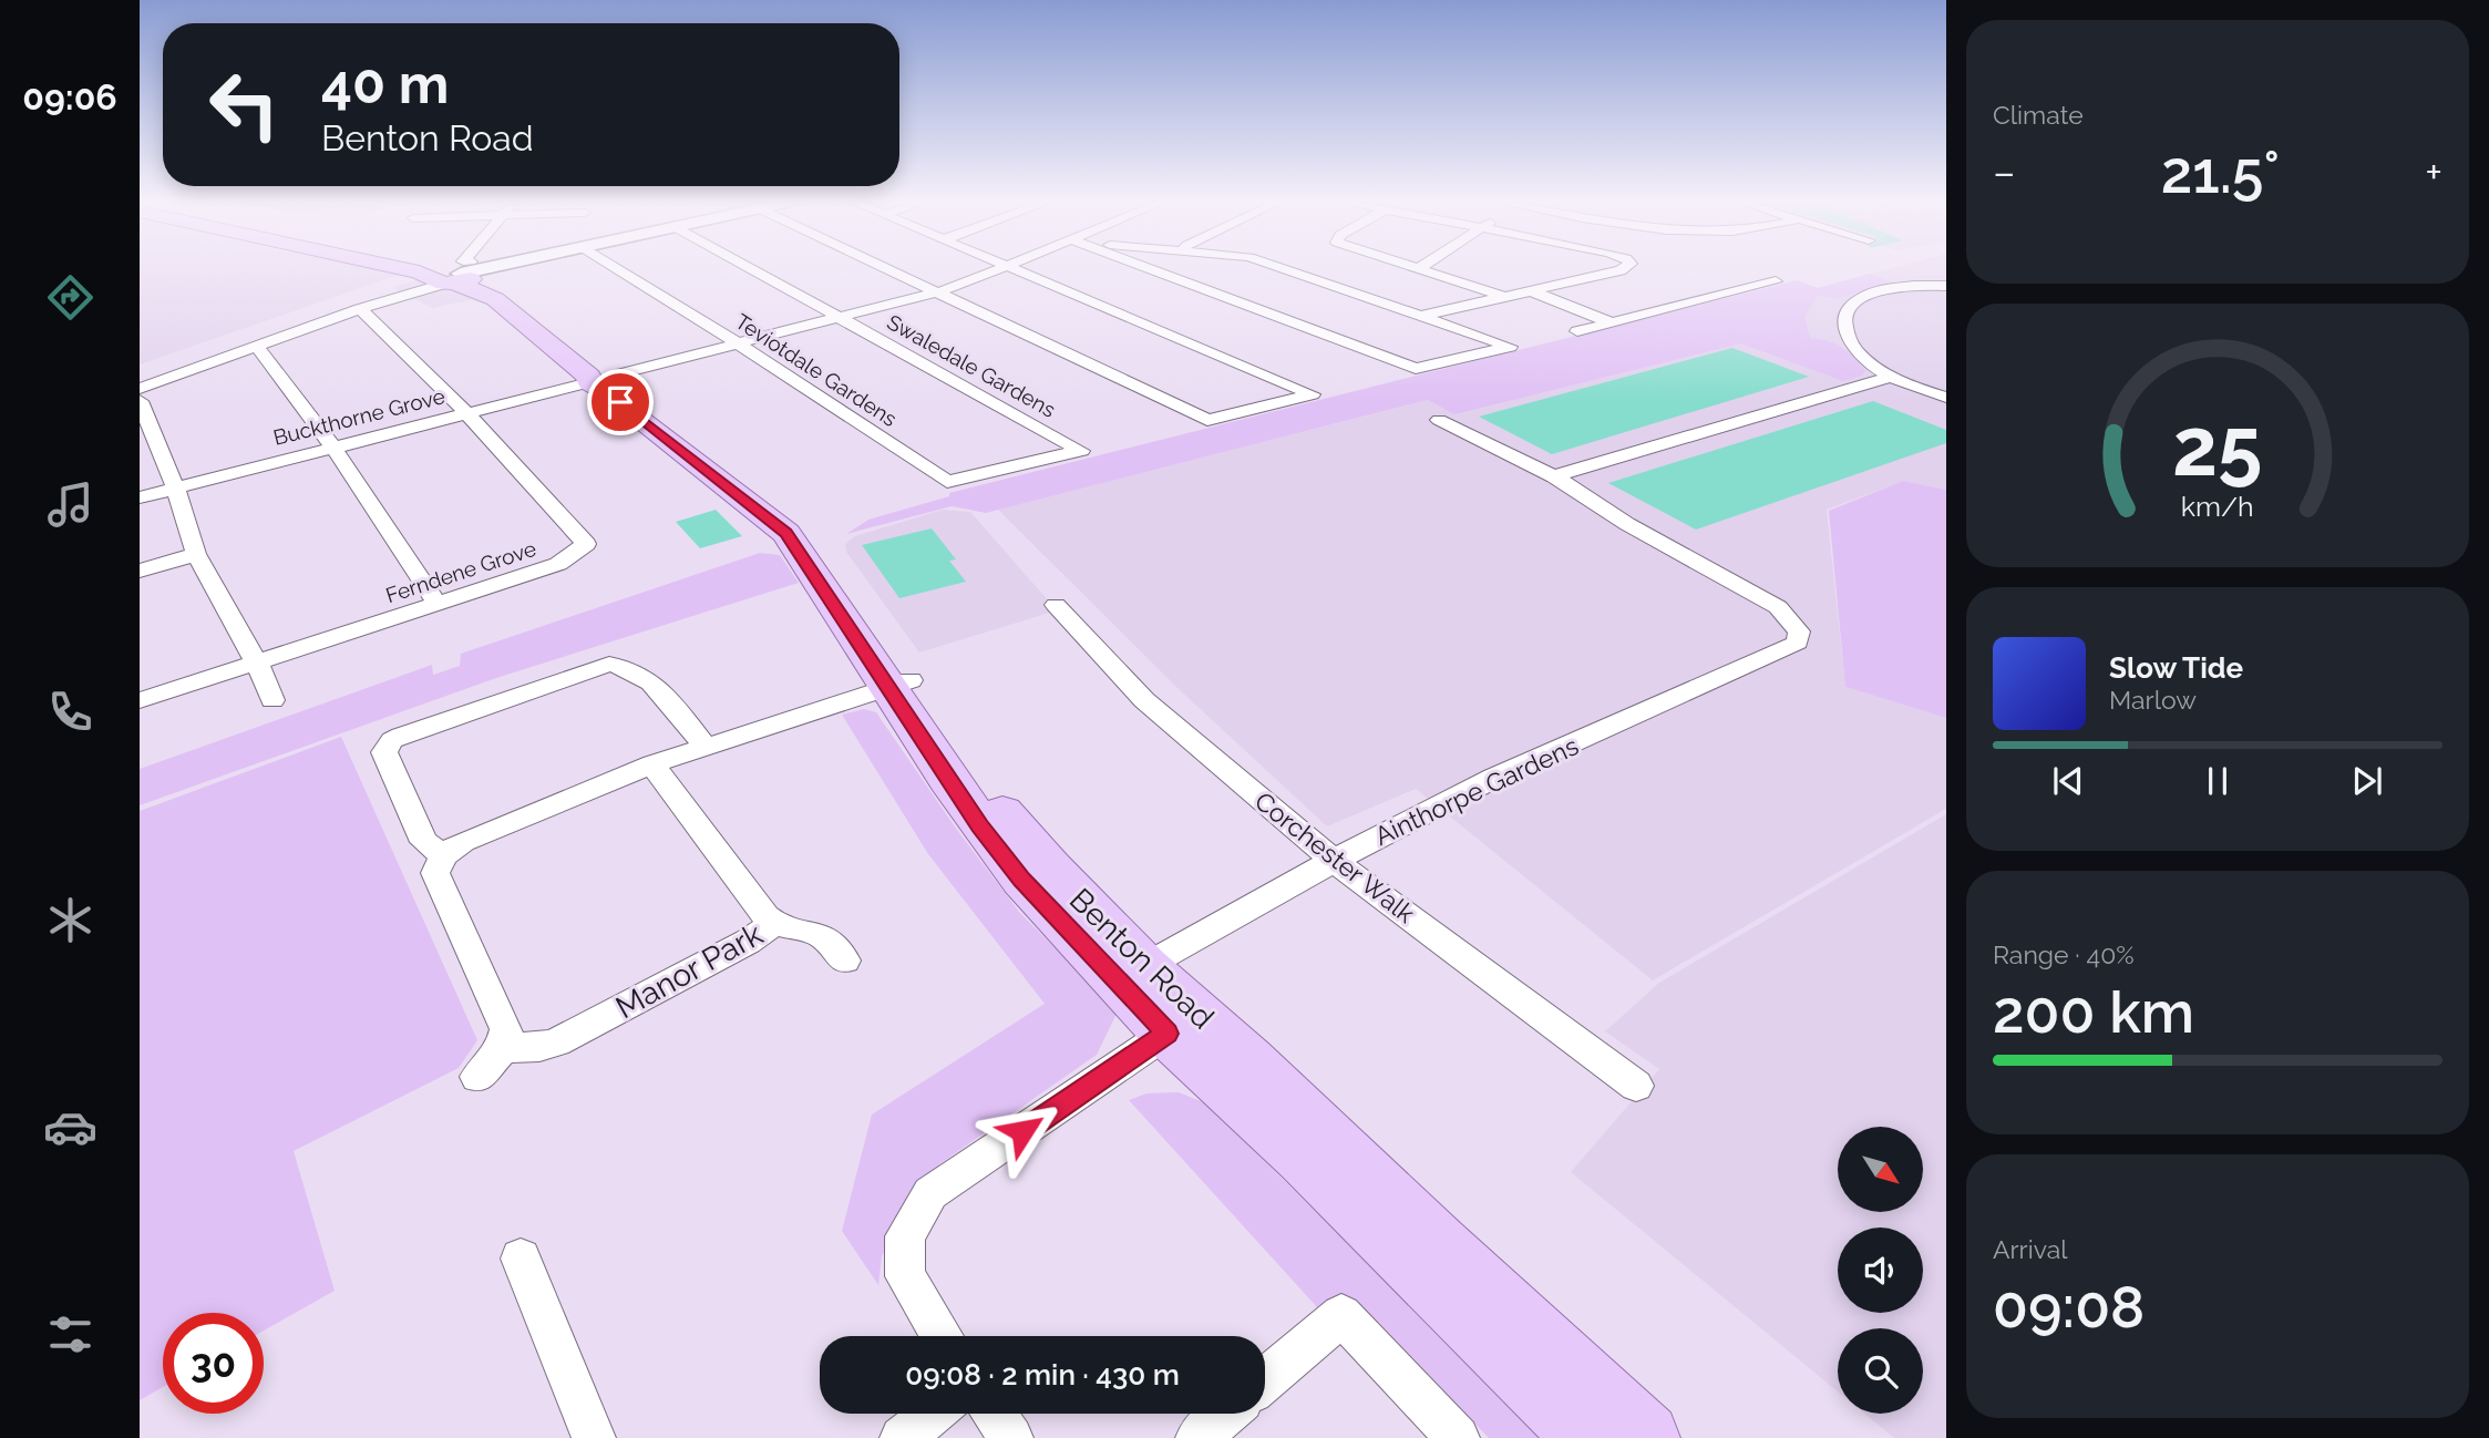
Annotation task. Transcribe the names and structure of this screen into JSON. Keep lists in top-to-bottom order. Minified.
{"streets":{"main road":["Benton Road"],"street":["Swaledale Gardens","Teviotdale Gardens","Buckthorne Grove","Ferndene Grove","Ainthorpe Gardens","Corchester Walk","Manor Park"]},"crossings":[["Swaledale Gardens","Teviotdale Gardens"],["Swaledale Gardens","Buckthorne Grove"],["Teviotdale Gardens","Buckthorne Grove"],["Buckthorne Grove","Ferndene Grove"],["Buckthorne Grove","Benton Road"],["Ainthorpe Gardens","Corchester Walk"],["Ainthorpe Gardens","Benton Road"]],"north":"bottom right","page":{"tabs":"09:06","tile":["Climate",["Range · 40%","200 km"],["Arrival","09:08"]],"turn":["40 m","Benton Road"],"heat":["−","21.5°","+"],"song":["Slow Tide","Marlow"],"limit":"30","trip":"09:08 · 2 min · 430 m","gauge":["25","km/h"]}}
